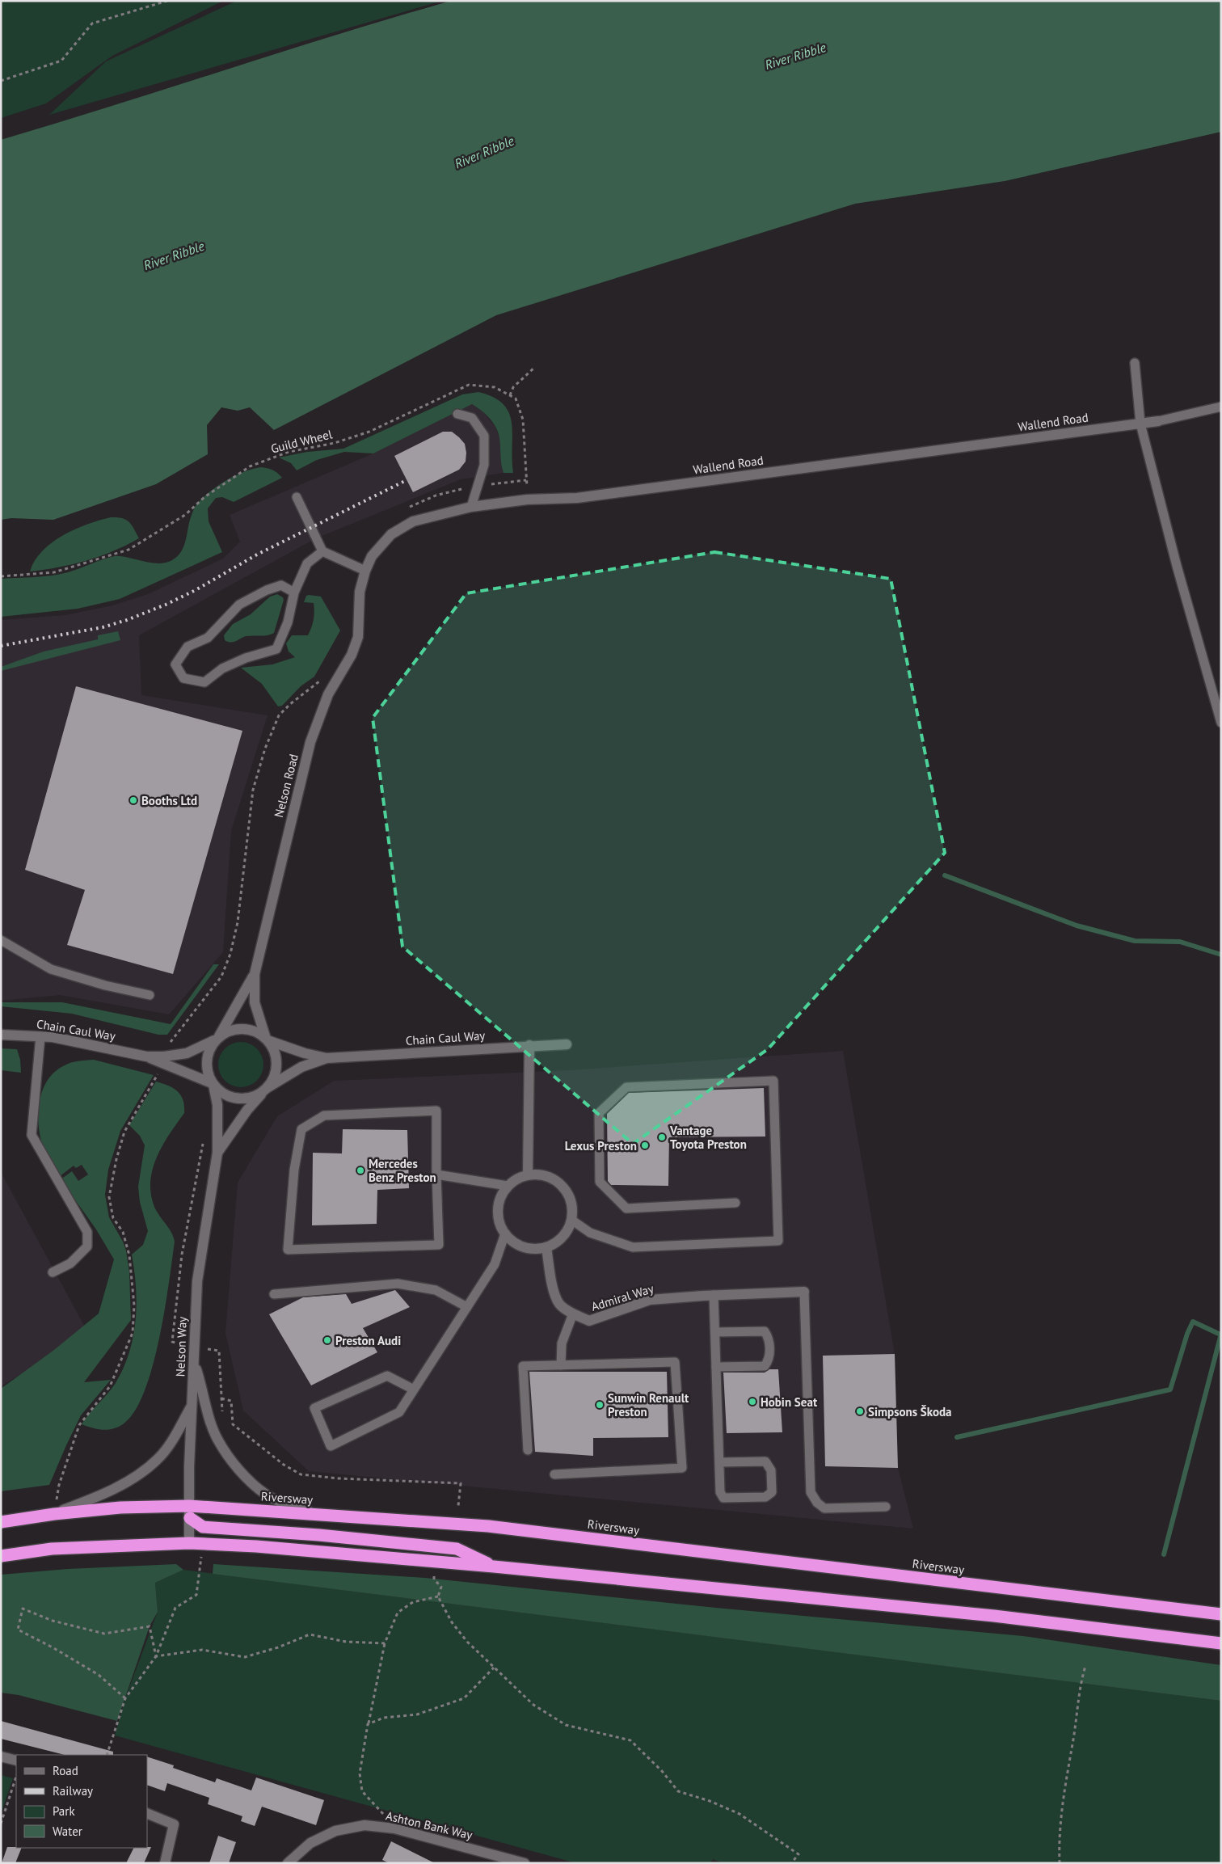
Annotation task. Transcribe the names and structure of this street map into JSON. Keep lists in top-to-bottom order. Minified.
{"streets":{"highway":["Riversway"],"street":["Wallend Road","Nelson Road","Chain Caul Way","Admiral Way","Nelson Way","Ashton Bank Way"],"path":["Guild Wheel"]},"crossings":[["Wallend Road","Nelson Road"],["Nelson Road","Chain Caul Way"],["Nelson Road","Nelson Way"],["Chain Caul Way","Nelson Way"],["Nelson Way","Riversway"]],"water":["River Ribble"],"places":["Booths Ltd","Vantage Toyota Preston","Lexus Preston","Mercedes Benz Preston","Preston Audi","Hobin Seat","Sunwin Renault Preston","Simpsons Škoda"],"legend":["Road","Railway","Park","Water"]}
